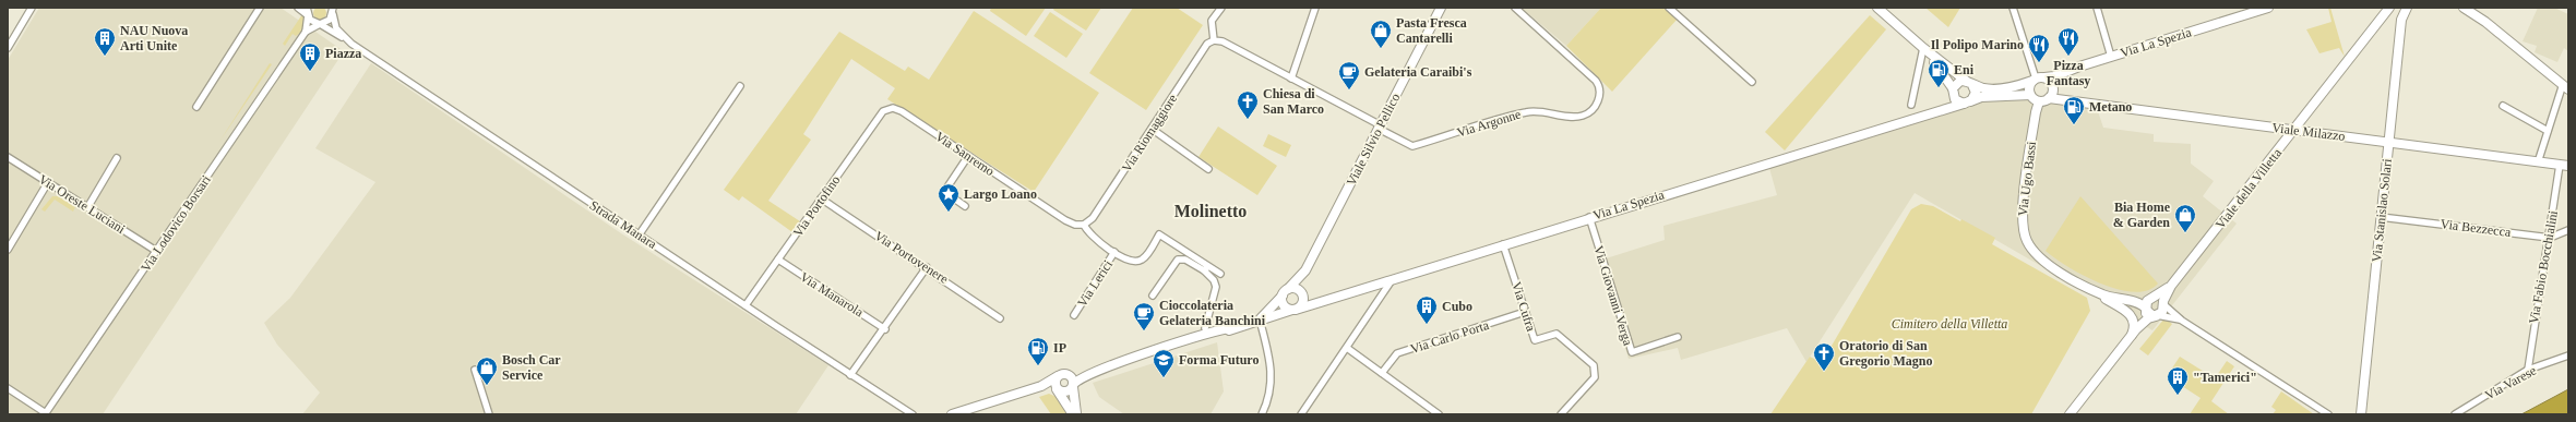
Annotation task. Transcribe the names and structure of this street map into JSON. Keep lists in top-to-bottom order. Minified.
{"streets":{"main road":["Via La Spezia","Viale Milazzo","Viale Silvio Pellico","Via Ugo Bassi","Viale della Villetta","Via Stanislao Solari"],"street":["Via Argonne","Via Riomaggiore","Via Sanremo","Via Oreste Luciani","Via Portofino","Via Lodovico Borsari","Strada Manara","Via Bezzecca","Via Portovenere","Via Fabio Bocchialini","Via Lerici","Via Manarola","Via Giovanni Verga","Via Cufra","Via Carlo Porta","Via Varese"]},"crossings":[["Via La Spezia","Viale Milazzo"],["Via La Spezia","Viale Silvio Pellico"],["Via La Spezia","Via Ugo Bassi"],["Via La Spezia","Via Giovanni Verga"],["Via La Spezia","Via Cufra"],["Via Argonne","Via Riomaggiore"],["Via Argonne","Viale Silvio Pellico"],["Viale Milazzo","Via Ugo Bassi"],["Viale Milazzo","Viale della Villetta"],["Viale Milazzo","Via Stanislao Solari"],["Viale Milazzo","Via Fabio Bocchialini"],["Via Riomaggiore","Via Sanremo"],["Via Sanremo","Via Portofino"],["Via Ugo Bassi","Viale della Villetta"],["Via Oreste Luciani","Via Lodovico Borsari"],["Via Portofino","Strada Manara"],["Via Portofino","Via Portovenere"],["Via Portofino","Via Manarola"],["Via Stanislao Solari","Via Bezzecca"],["Via Bezzecca","Via Fabio Bocchialini"],["Via Fabio Bocchialini","Via Varese"],["Via Cufra","Via Carlo Porta"]],"districts":["Molinetto"],"parks":["Cimitero della Villetta"],"places":{"shop":["Pasta Fresca Cantarelli","Bia Home & Garden","Bosch Car Service"],"building":["NAU Nuova Arti Unite","Piazza","Cubo","\"Tamerici\""],"restaurant":["Pizza Fantasy","Il Polipo Marino"],"fuel station":["Eni","Metano","IP"],"cafe":["Gelateria Caraibi's","Cioccolateria Gelateria Banchini"],"church":["Chiesa di San Marco","Oratorio di San Gregorio Magno"],"place":["Largo Loano"],"school or university":["Forma Futuro"]}}
